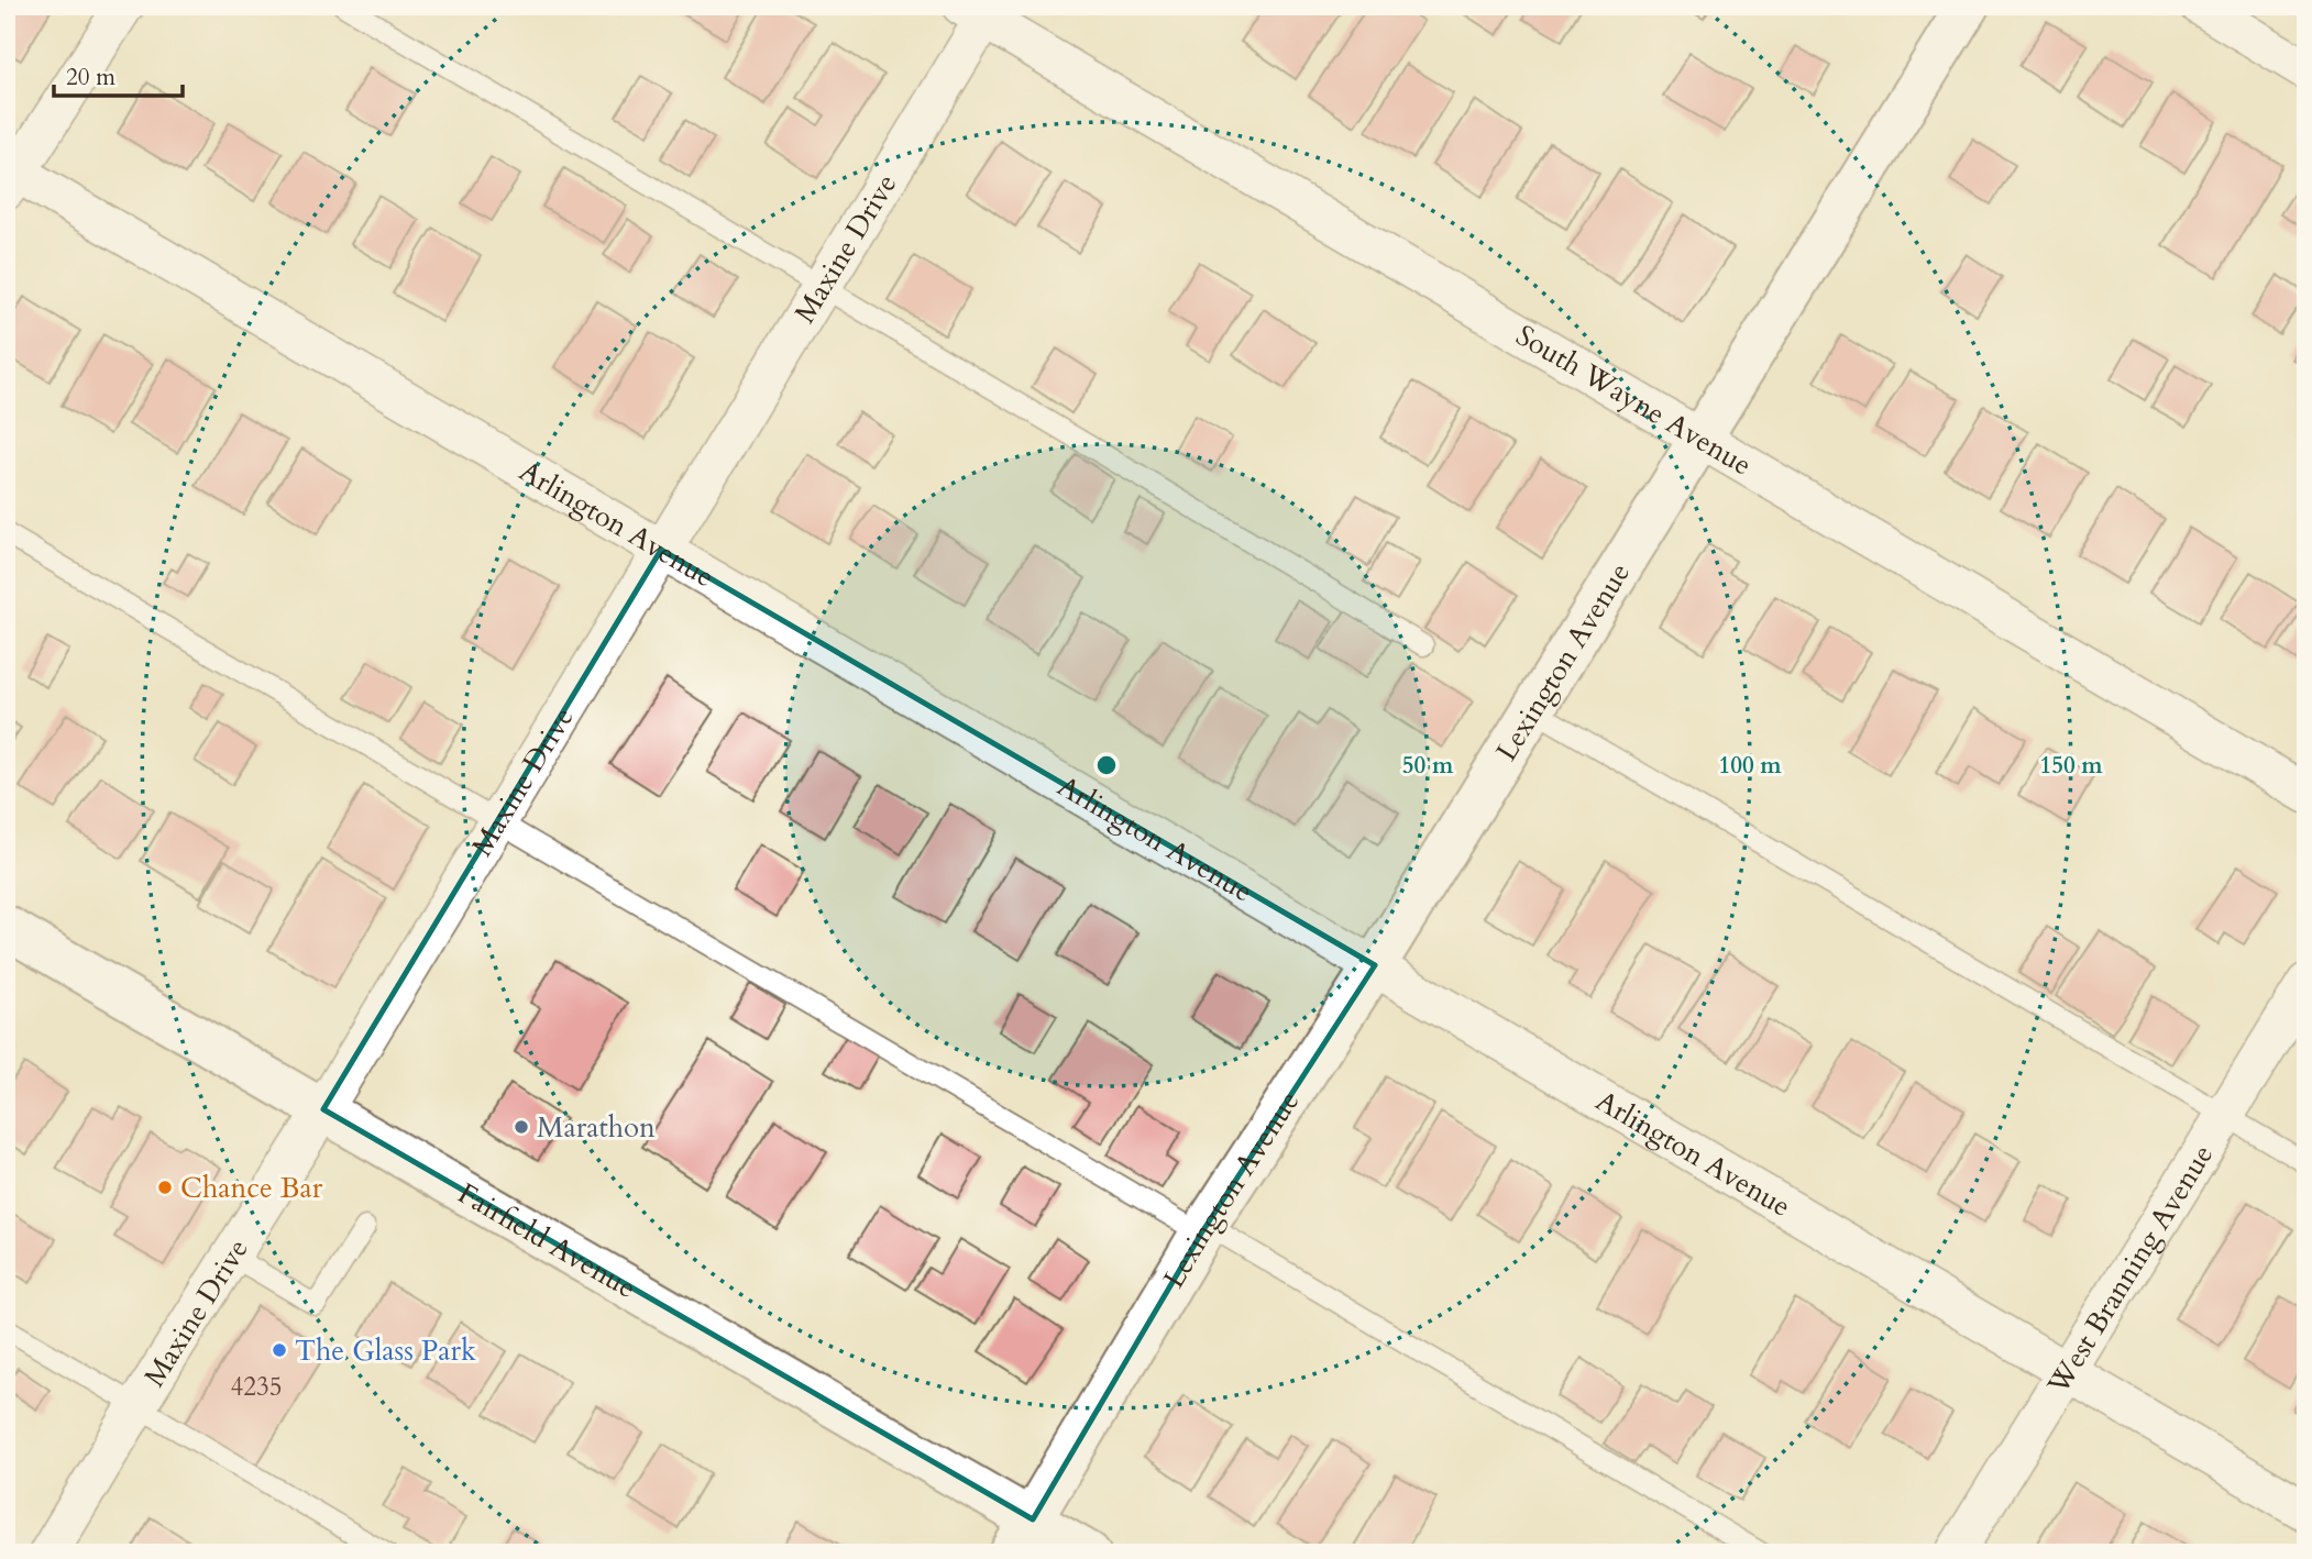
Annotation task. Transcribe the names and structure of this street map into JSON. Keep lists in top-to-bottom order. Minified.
{"streets":{"street":["Maxine Drive","South Wayne Avenue","Arlington Avenue","Lexington Avenue","Fairfield Avenue","West Branning Avenue"]},"crossings":[["Maxine Drive","South Wayne Avenue"],["Maxine Drive","Arlington Avenue"],["Maxine Drive","Fairfield Avenue"],["South Wayne Avenue","Lexington Avenue"],["Arlington Avenue","Lexington Avenue"],["Arlington Avenue","West Branning Avenue"],["Lexington Avenue","Fairfield Avenue"]],"places":["Marathon","Chance Bar","The Glass Park"],"house_numbers":["4235"],"scale_bar":"20 m","rings":["50 m","100 m","150 m"]}
